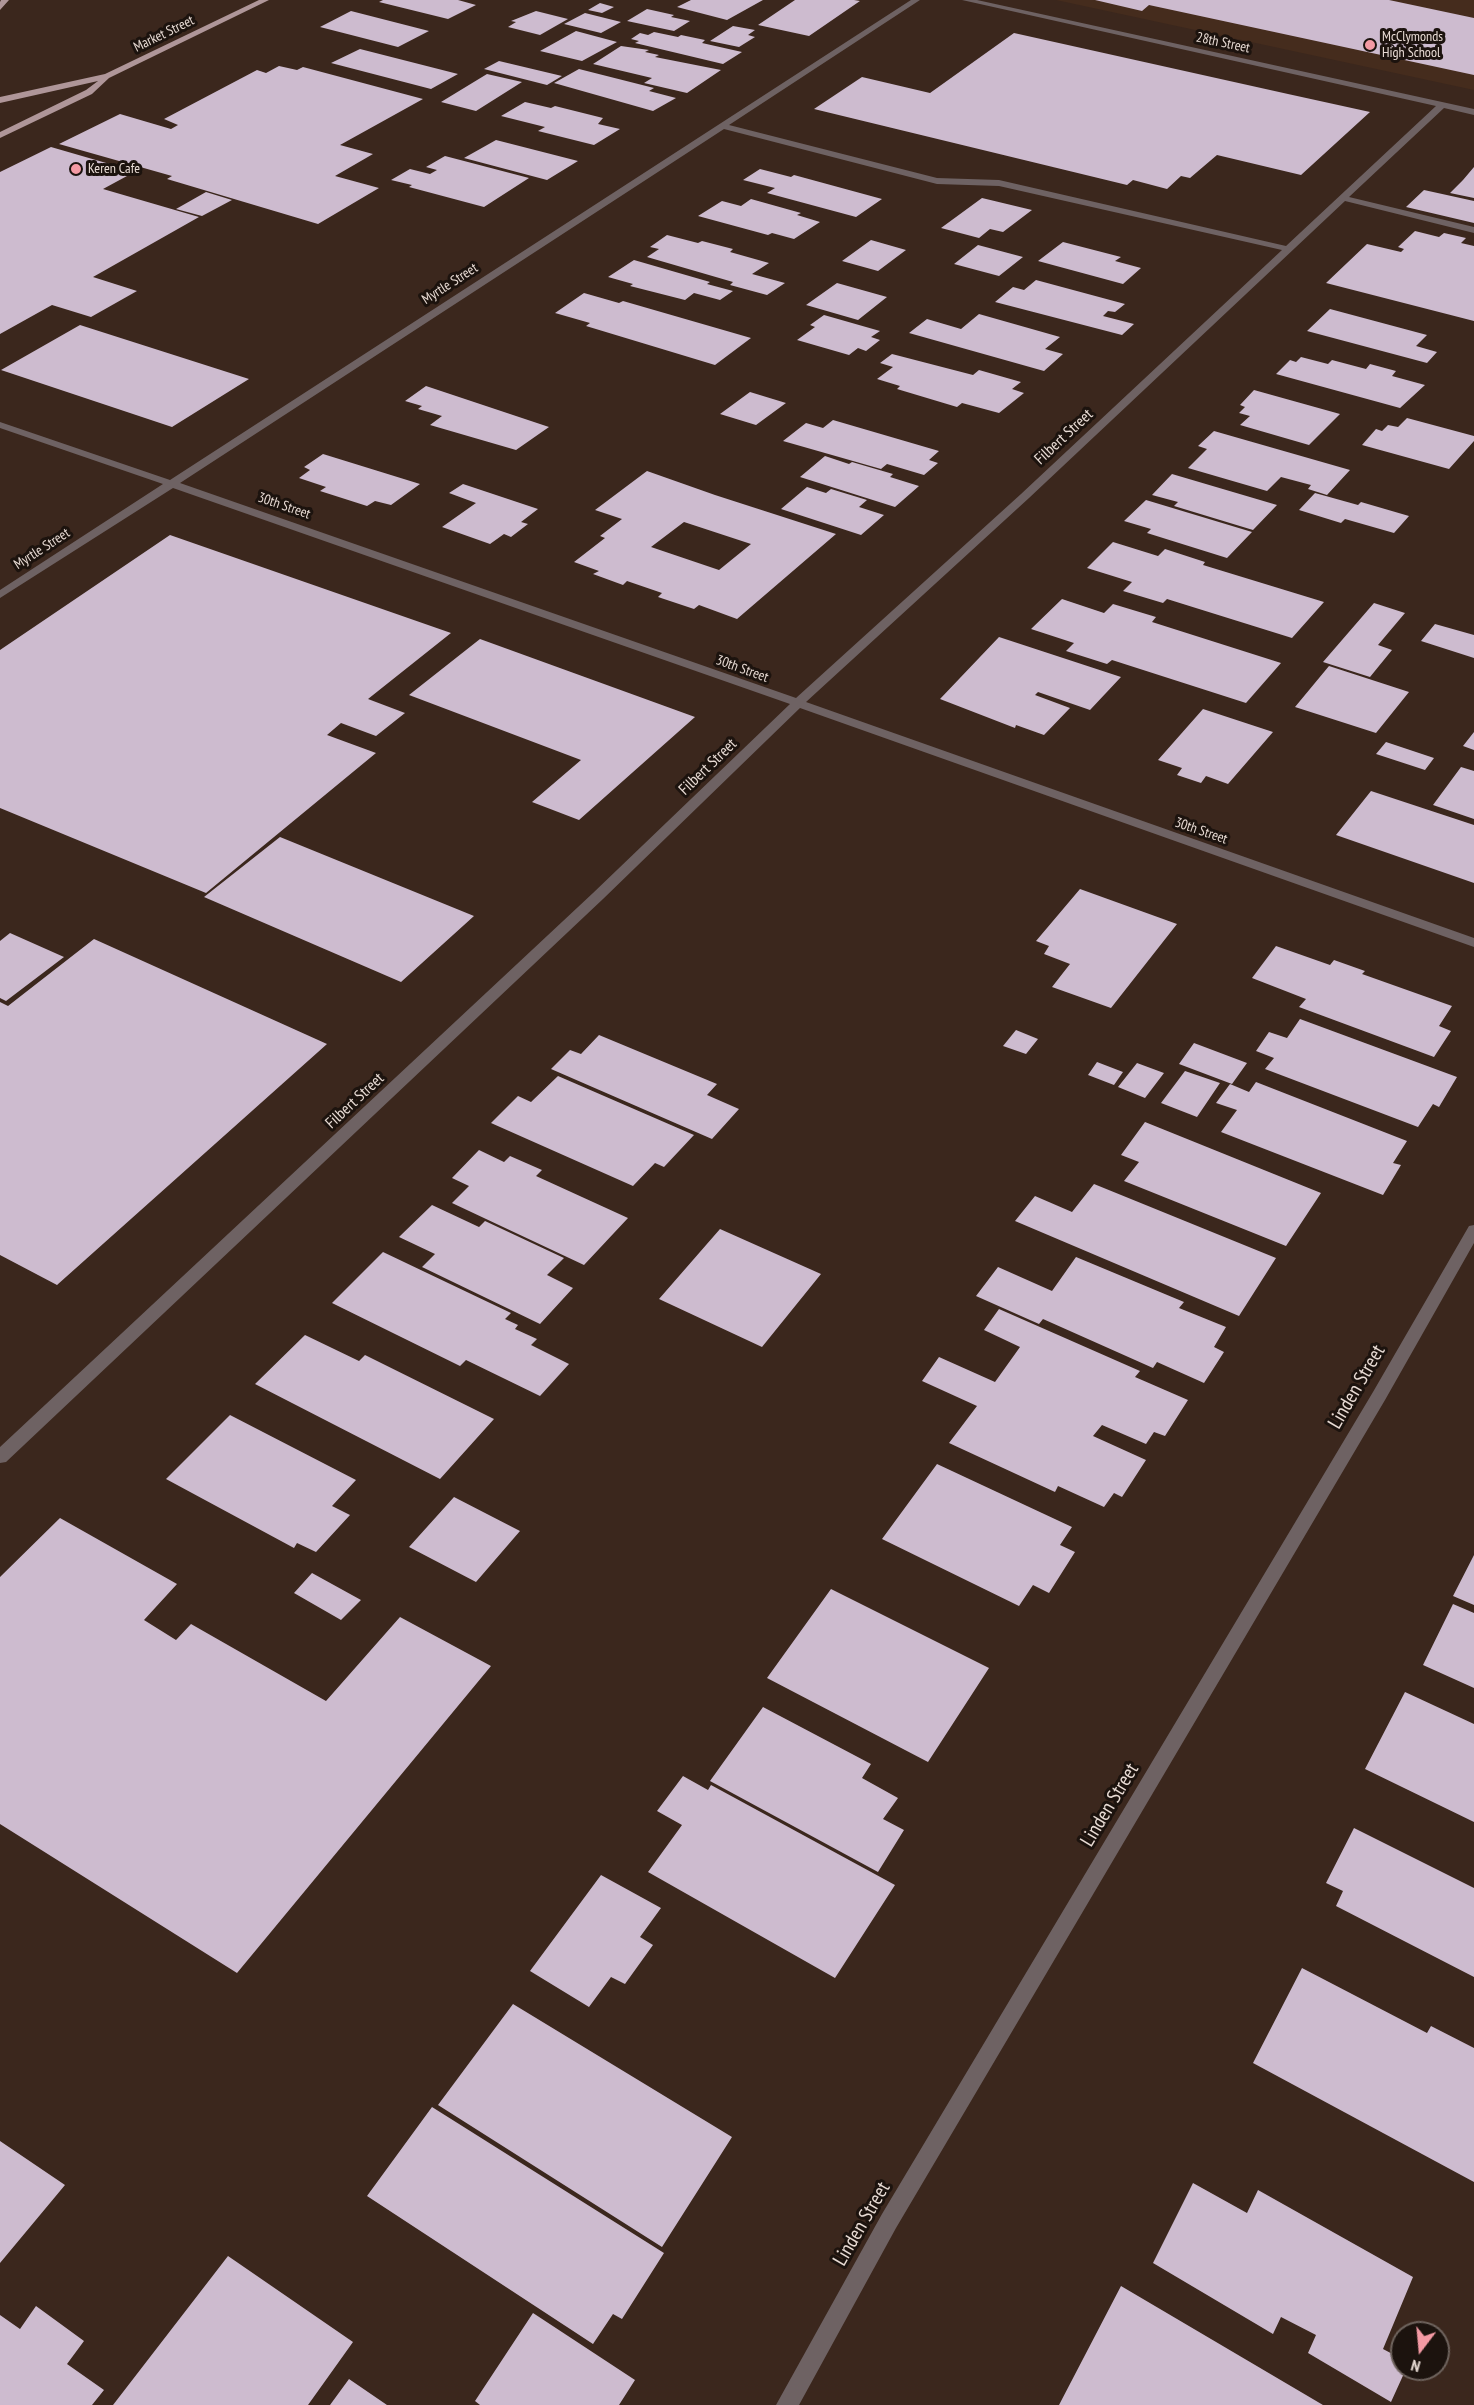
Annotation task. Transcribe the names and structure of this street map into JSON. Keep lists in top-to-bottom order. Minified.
{"streets":{"main road":["Market Street"],"street":["28th Street","Myrtle Street","Filbert Street","30th Street","Linden Street"]},"crossings":[["28th Street","Filbert Street"],["Myrtle Street","30th Street"],["Filbert Street","30th Street"]],"places":["McClymonds High School","Keren Cafe"],"north":"bottom"}
